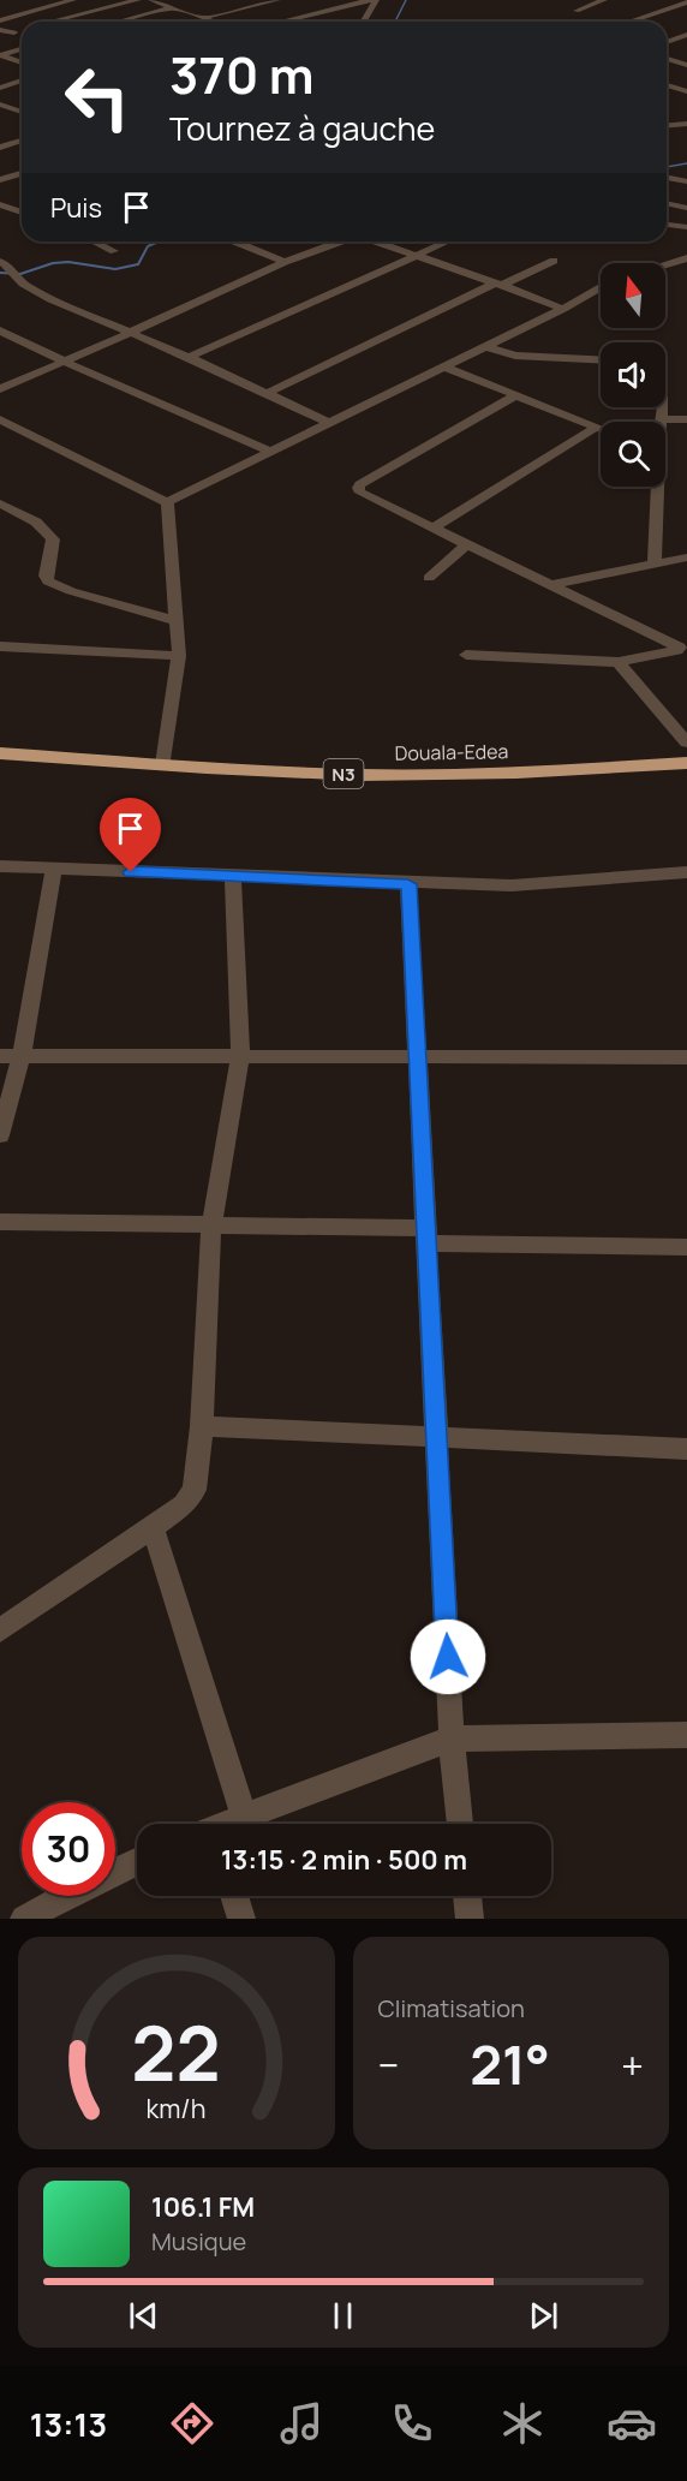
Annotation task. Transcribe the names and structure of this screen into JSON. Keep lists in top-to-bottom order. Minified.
{"streets":{"highway":["Douala-Edea","N3"]},"north":"top","page":{"turn":["370 m","Tournez à gauche"],"then":"Puis","limit":"30","trip":"13:15 · 2 min · 500 m","tile":"Climatisation","heat":["−","21°","+"],"song":["106.1 FM","Musique"],"tabs":"13:13","gauge":["22","km/h"]}}
